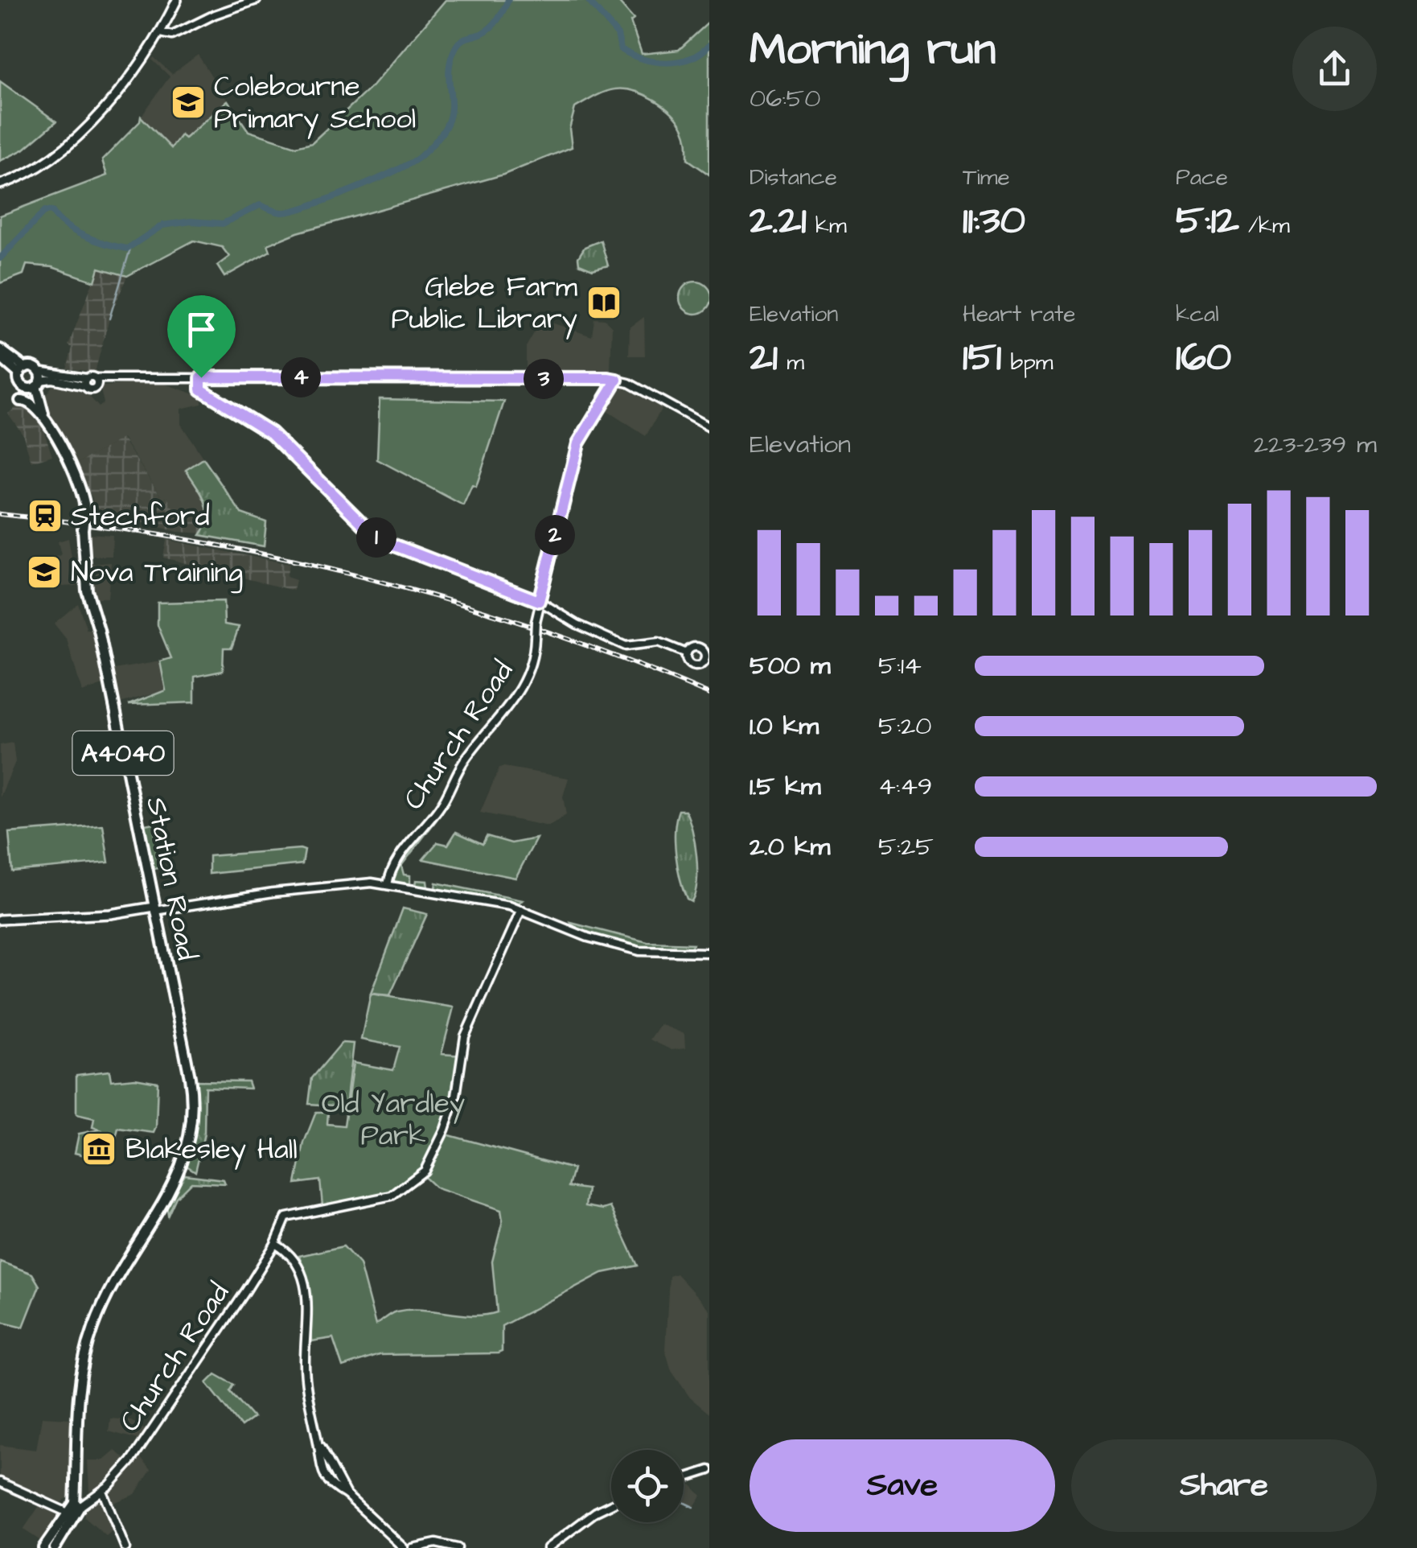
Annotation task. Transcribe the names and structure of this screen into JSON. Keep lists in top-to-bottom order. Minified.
{"streets":{"main road":["Church Road","A4040","Station Road"]},"crossings":[["Church Road","Station Road"],["A4040","Station Road"]],"parks":["Old Yardley Park"],"places":{"school or university":["Colebourne Primary School","Nova Training"],"library":["Glebe Farm Public Library"],"station":["Stechford"],"museum":["Blakesley Hall"]},"page":{"heading":["Morning run","06:50"],"stats":[["Distance","2.21 km"],["Time","11:30"],["Pace","5:12 /km"],["Elevation","21 m"],["Heart rate","151 bpm"],["kcal","160"]],"pins":["4","3","2","1"],"chart":["Elevation","223–239 m"],"list":[{"name":"500 m","note":"5:14"},{"name":"1.0 km","note":"5:20"},{"name":"1.5 km","note":"4:49"},{"name":"2.0 km","note":"5:25"}],"buttons":["Save","Share"]}}
